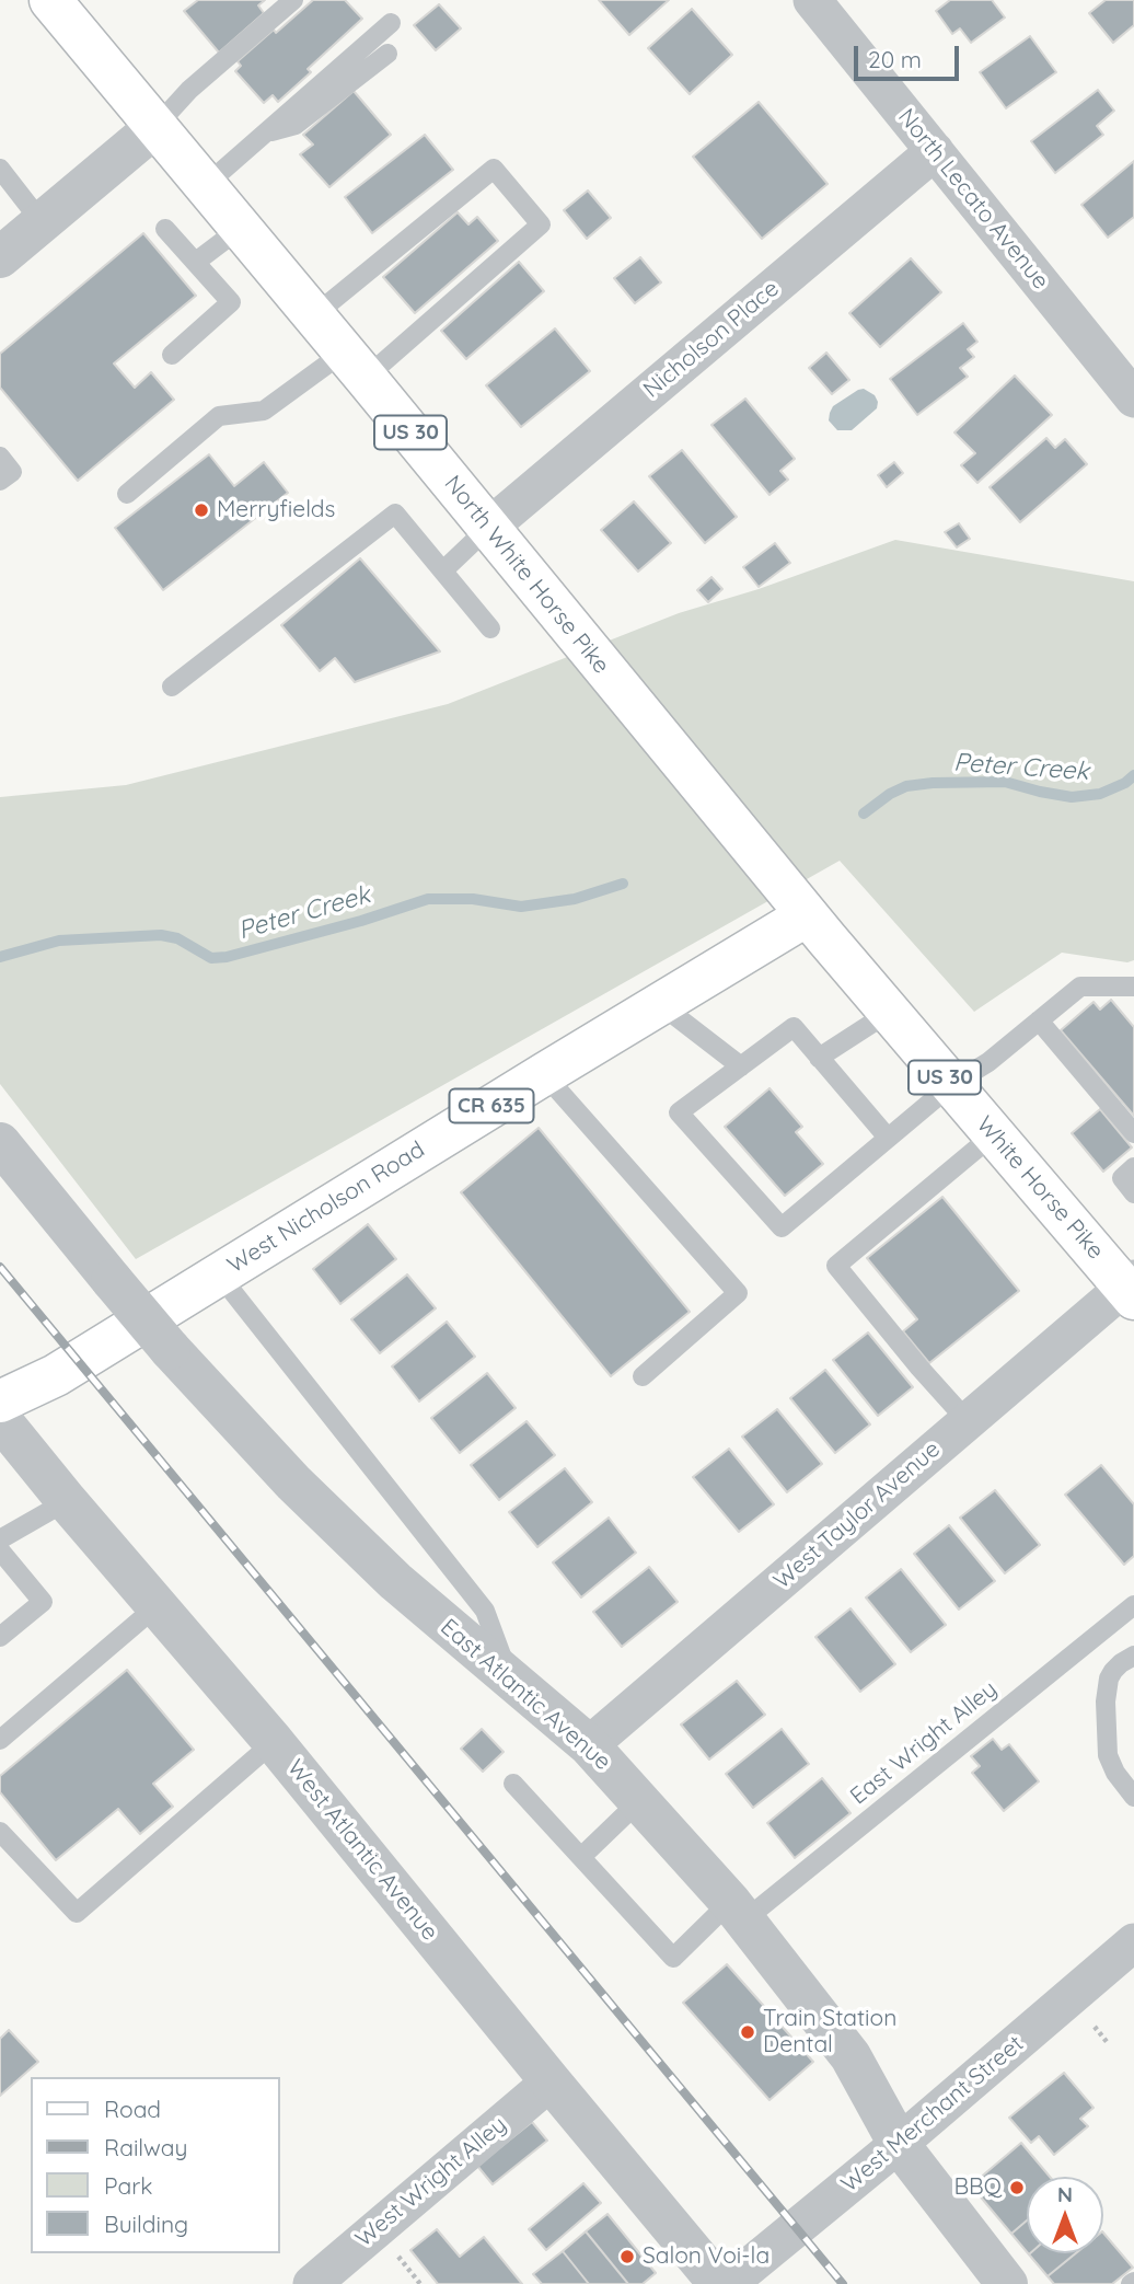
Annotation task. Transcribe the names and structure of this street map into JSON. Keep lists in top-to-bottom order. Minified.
{"streets":{"main road":["US 30","North White Horse Pike","CR 635","White Horse Pike","West Nicholson Road"],"street":["North Lecato Avenue","Nicholson Place","West Taylor Avenue","East Atlantic Avenue","West Atlantic Avenue","West Merchant Street","West Wright Alley"],"lane":["East Wright Alley"]},"crossings":[["North Lecato Avenue","Nicholson Place"],["Nicholson Place","North White Horse Pike"],["North White Horse Pike","White Horse Pike"],["White Horse Pike","West Nicholson Road"],["White Horse Pike","West Taylor Avenue"],["West Taylor Avenue","East Atlantic Avenue"],["East Atlantic Avenue","East Wright Alley"],["East Atlantic Avenue","West Merchant Street"],["West Atlantic Avenue","West Wright Alley"]],"water":["Peter Creek"],"places":["Merryfields","Train Station Dental","BBQ","Salon Voi-la"],"legend":["Road","Railway","Park","Building"],"scale_bar":"20 m","north":"top"}
